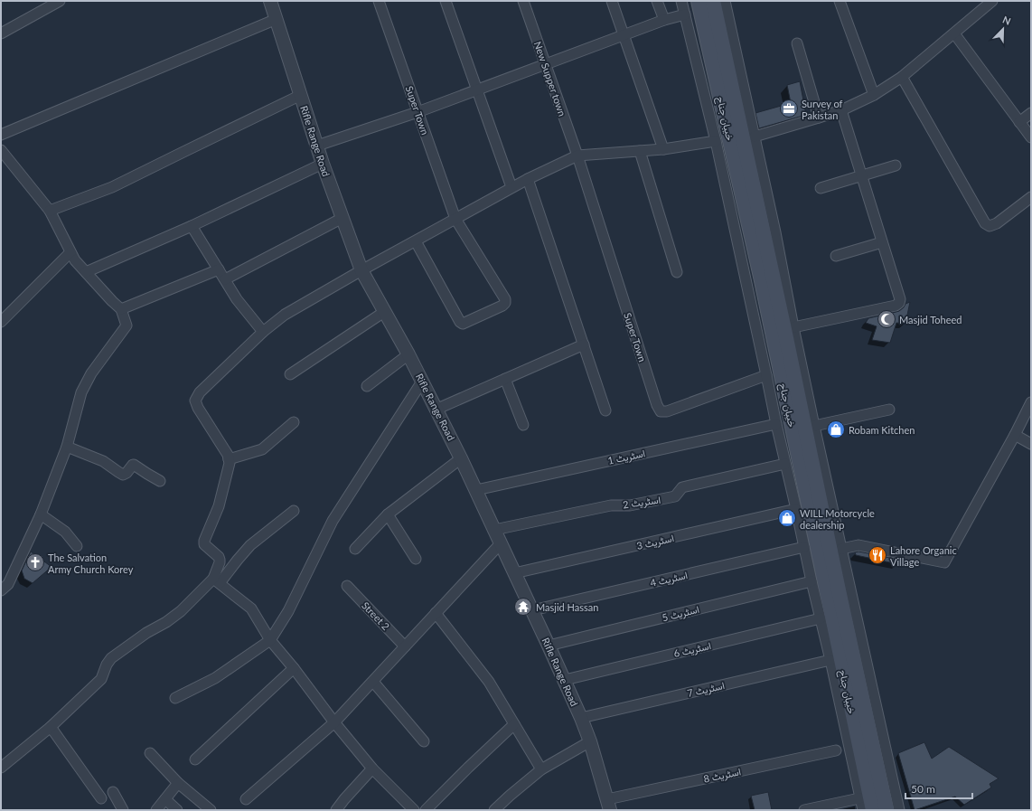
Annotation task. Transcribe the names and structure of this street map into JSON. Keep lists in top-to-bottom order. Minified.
{"streets":{"main road":["خیبان جناح"],"street":["New Supper town","Super Town","Rifle Range Road","اسٹریٹ 1","اسٹریٹ 2","اسٹریٹ 3","اسٹریٹ 4","اسٹریٹ 5","Street 2","اسٹریٹ 6","اسٹریٹ 7","اسٹریٹ 8"]},"crossings":[["New Supper town","Super Town"],["Rifle Range Road","اسٹریٹ 1"],["Rifle Range Road","اسٹریٹ 2"],["Rifle Range Road","اسٹریٹ 3"],["Rifle Range Road","اسٹریٹ 4"],["Rifle Range Road","اسٹریٹ 5"],["Rifle Range Road","اسٹریٹ 6"],["Rifle Range Road","اسٹریٹ 7"],["Rifle Range Road","اسٹریٹ 8"]],"places":{"office":["Survey of Pakistan"],"mosque":["Masjid Toheed"],"shop":["Robam Kitchen","WILL Motorcycle dealership"],"restaurant":["Lahore Organic Village"],"church":["The Salvation Army Church Korey"],"temple":["Masjid Hassan"]},"scale_bar":"50 m","north":"top right"}
